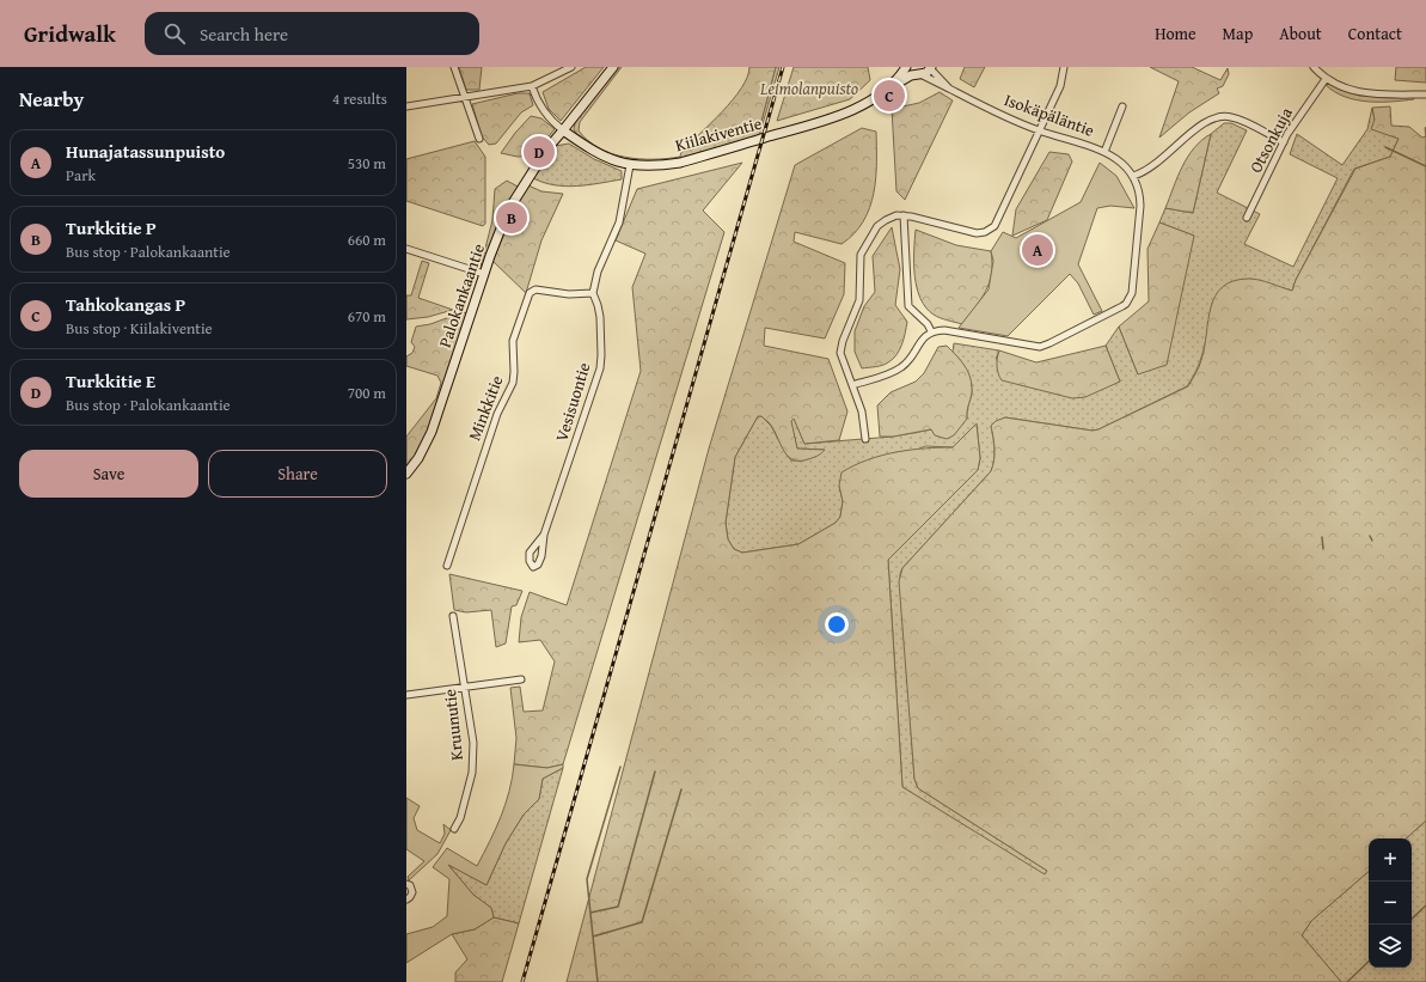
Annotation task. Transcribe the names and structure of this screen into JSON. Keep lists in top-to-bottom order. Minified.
{"streets":{"main road":["Kiilakiventie","Palokankaantie"],"street":["Isokäpäläntie","Otsonkuja","Vesisuontie","Minkkitie","Kruunutie"]},"crossings":[["Isokäpäläntie","Kiilakiventie"],["Kiilakiventie","Palokankaantie"],["Vesisuontie","Minkkitie"]],"parks":["Leimolanpuisto"],"page":{"header":"Gridwalk","search":"Search here","nav":["Home","Map","About","Contact"],"heading":["Nearby","4 results"],"pins":["C","D","B","A"],"list":[{"mark":"A","name":"Hunajatassunpuisto","note":"Park","value":"530 m"},{"mark":"B","name":"Turkkitie P","note":"Bus stop · Palokankaantie","value":"660 m"},{"mark":"C","name":"Tahkokangas P","note":"Bus stop · Kiilakiventie","value":"670 m"},{"mark":"D","name":"Turkkitie E","note":"Bus stop · Palokankaantie","value":"700 m"}],"buttons":["Save","Share"],"map_buttons":["+","−"]}}
